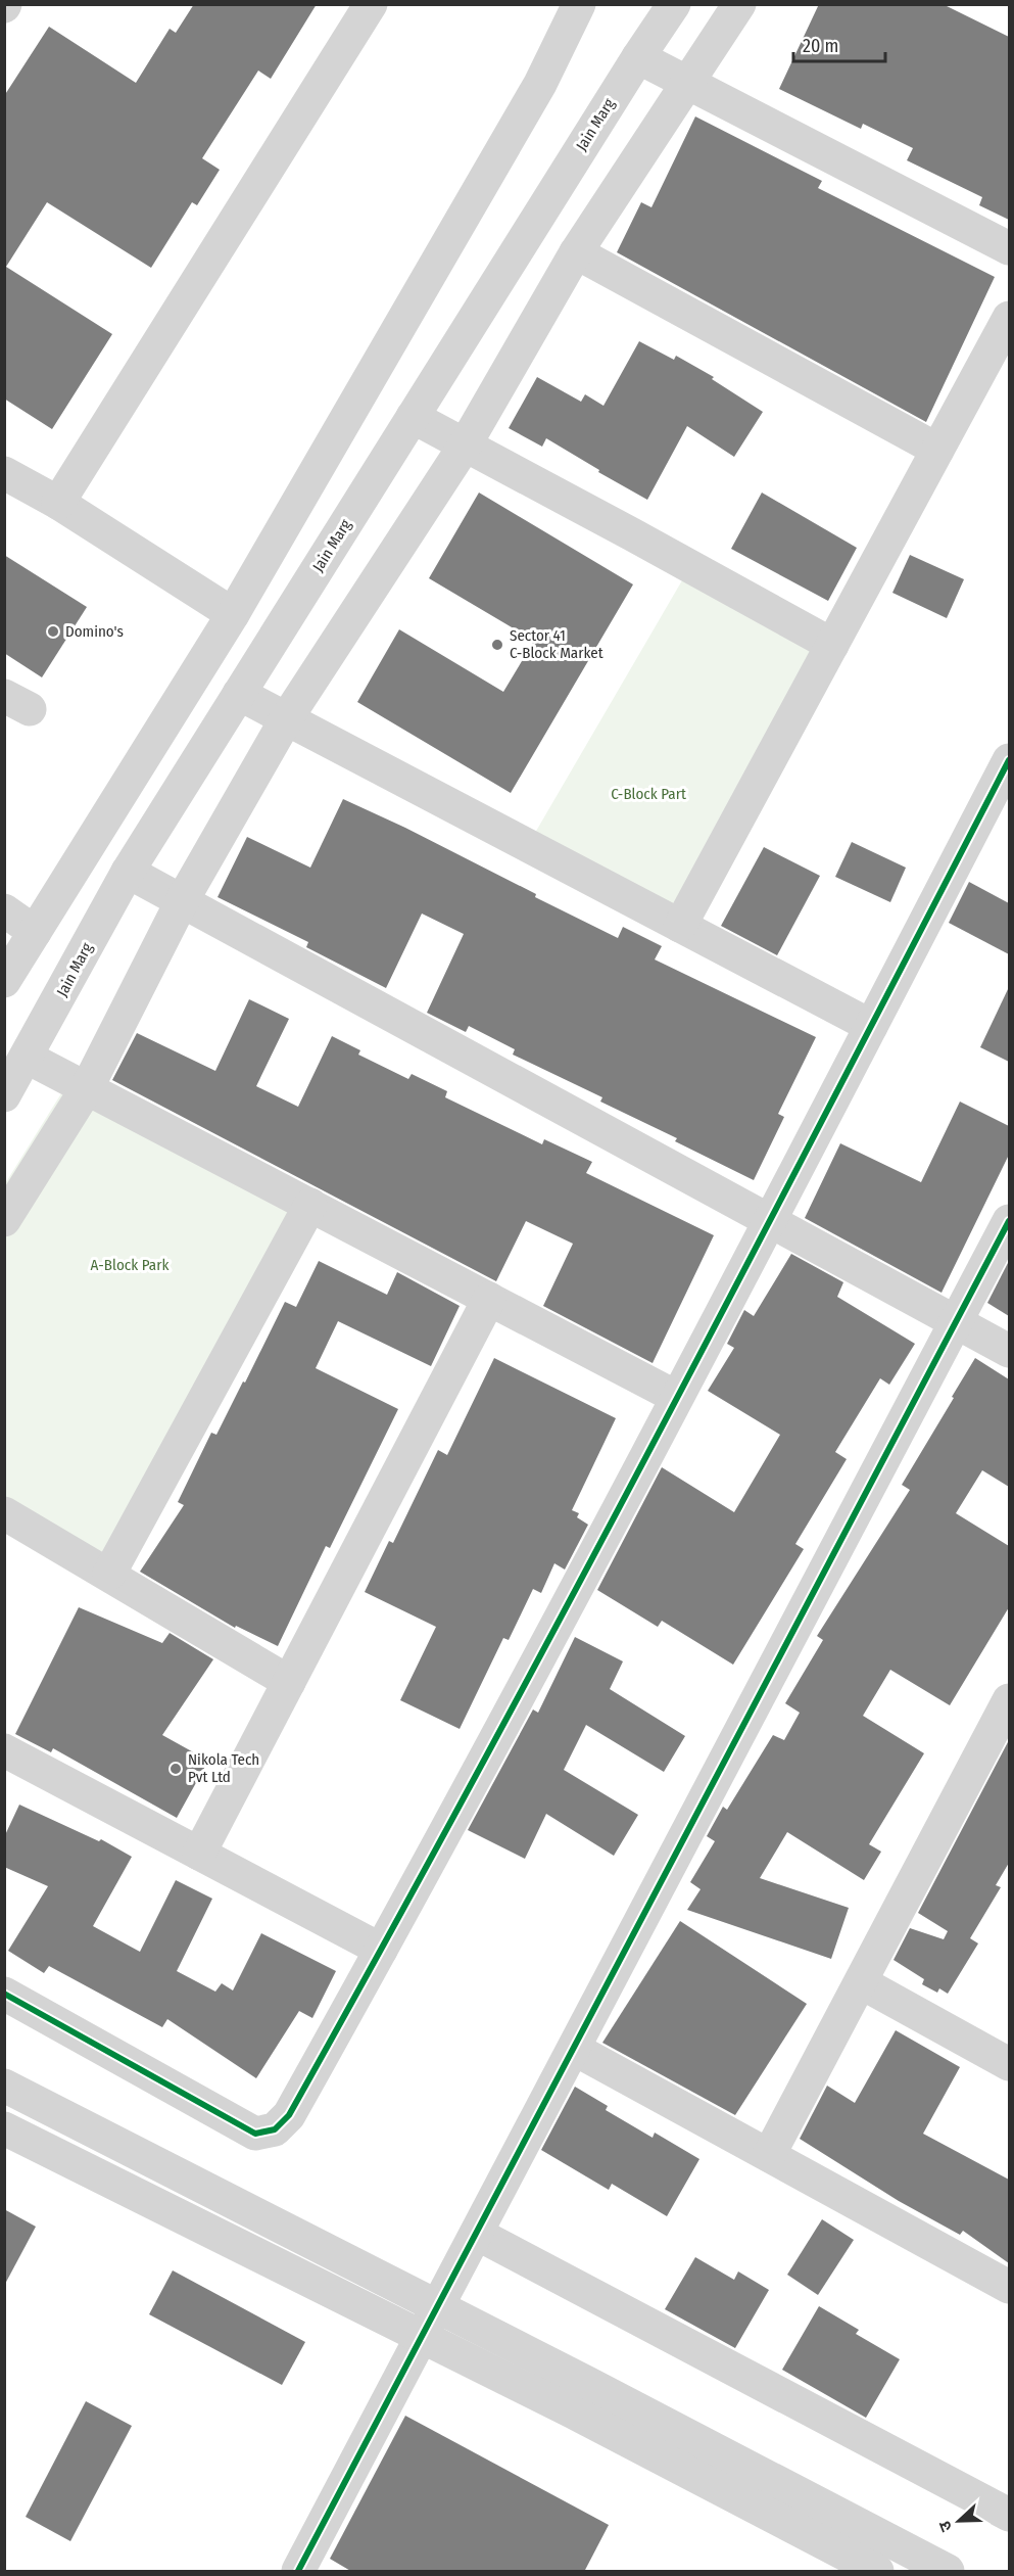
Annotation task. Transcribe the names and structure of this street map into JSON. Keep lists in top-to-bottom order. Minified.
{"streets":{"street":["Jain Marg"]},"parks":["C-Block Part","A-Block Park"],"places":["Domino's","Sector 41 C-Block Market","Nikola Tech Pvt Ltd"],"scale_bar":"20 m","north":"left"}
